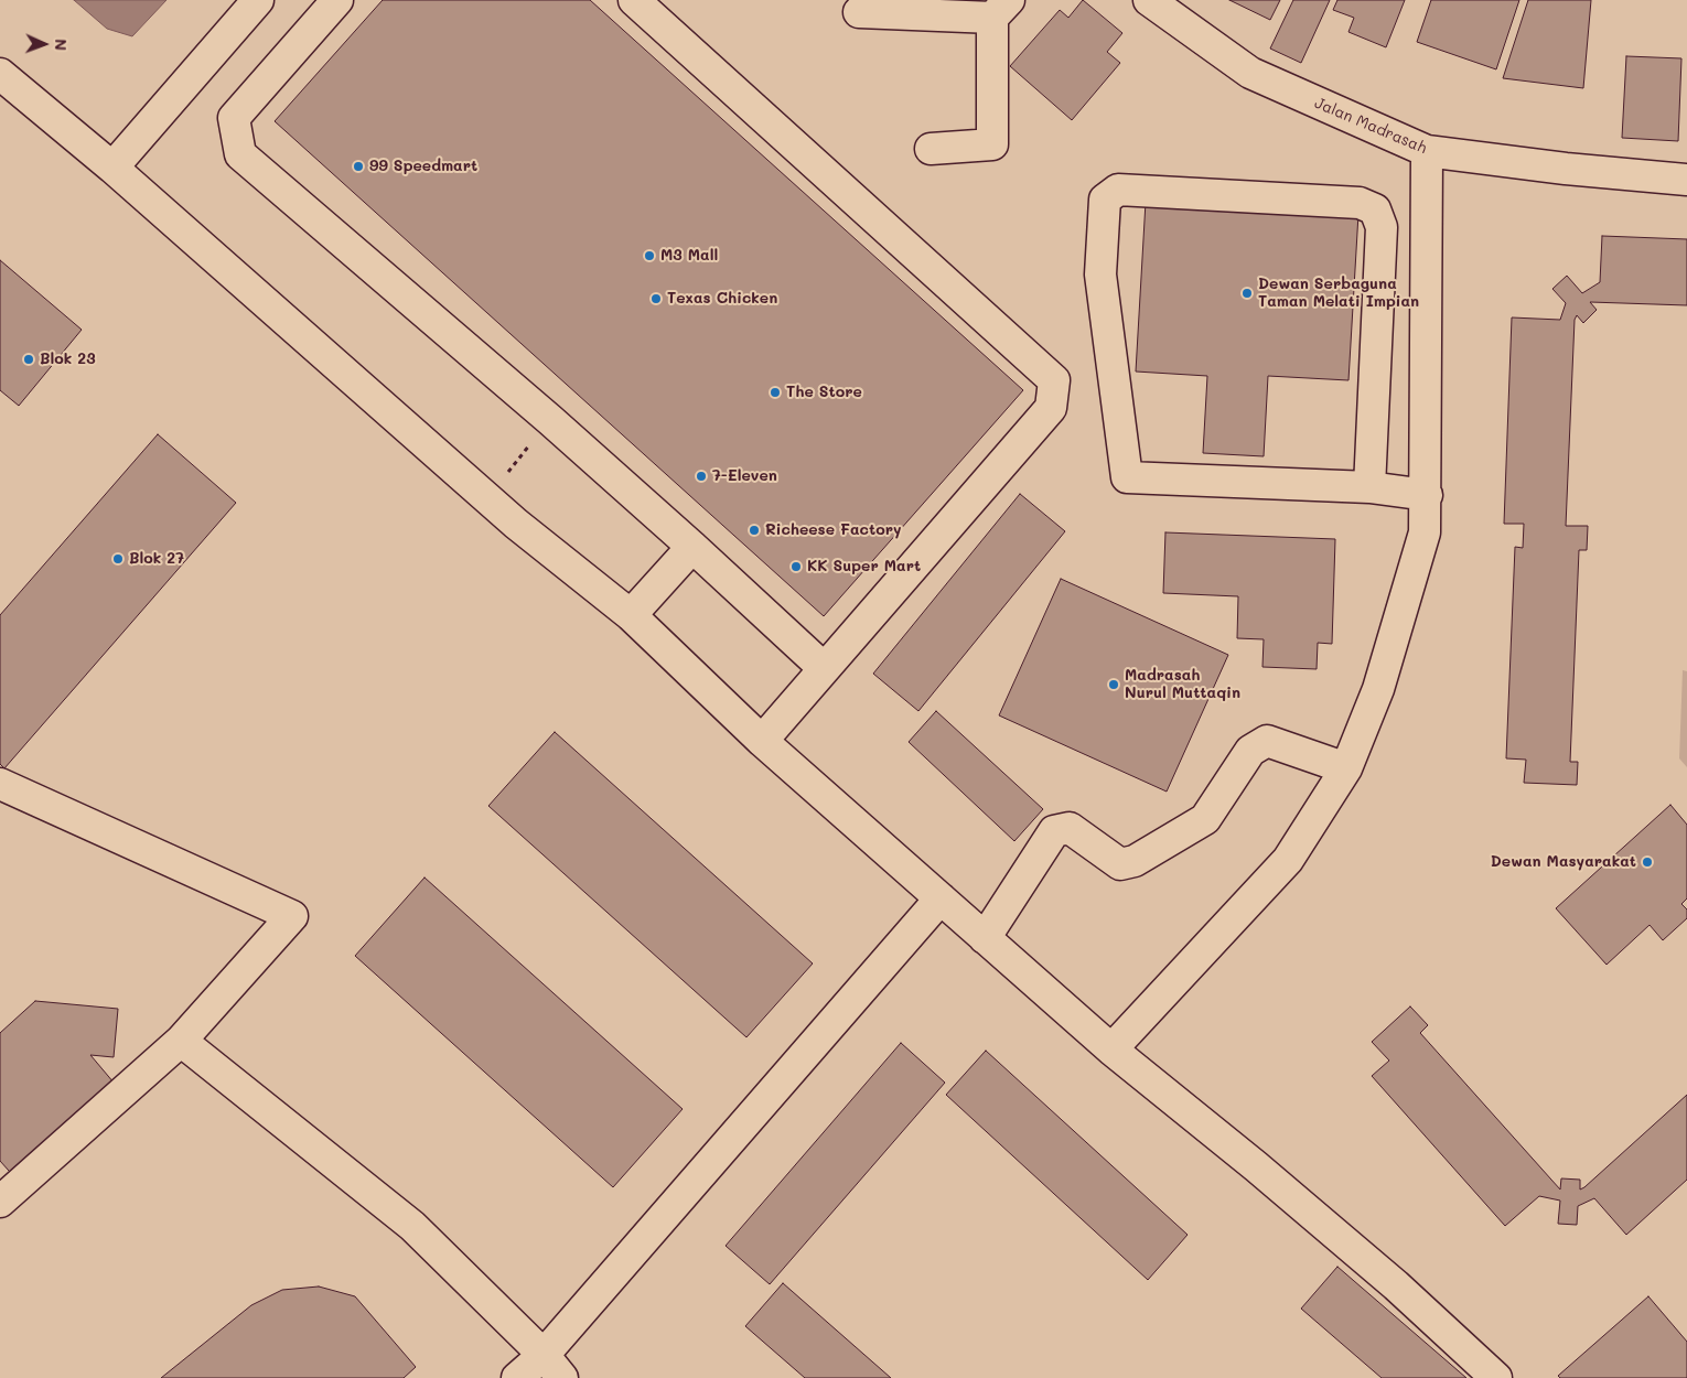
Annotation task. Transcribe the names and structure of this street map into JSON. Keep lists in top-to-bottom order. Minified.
{"streets":{"street":["Jalan Madrasah"]},"places":["99 Speedmart","M3 Mall","Dewan Serbaguna Taman Melati Impian","Texas Chicken","Blok 23","The Store","7-Eleven","Richeese Factory","Blok 27","KK Super Mart","Madrasah Nurul Muttaqin","Dewan Masyarakat"],"north":"right"}
